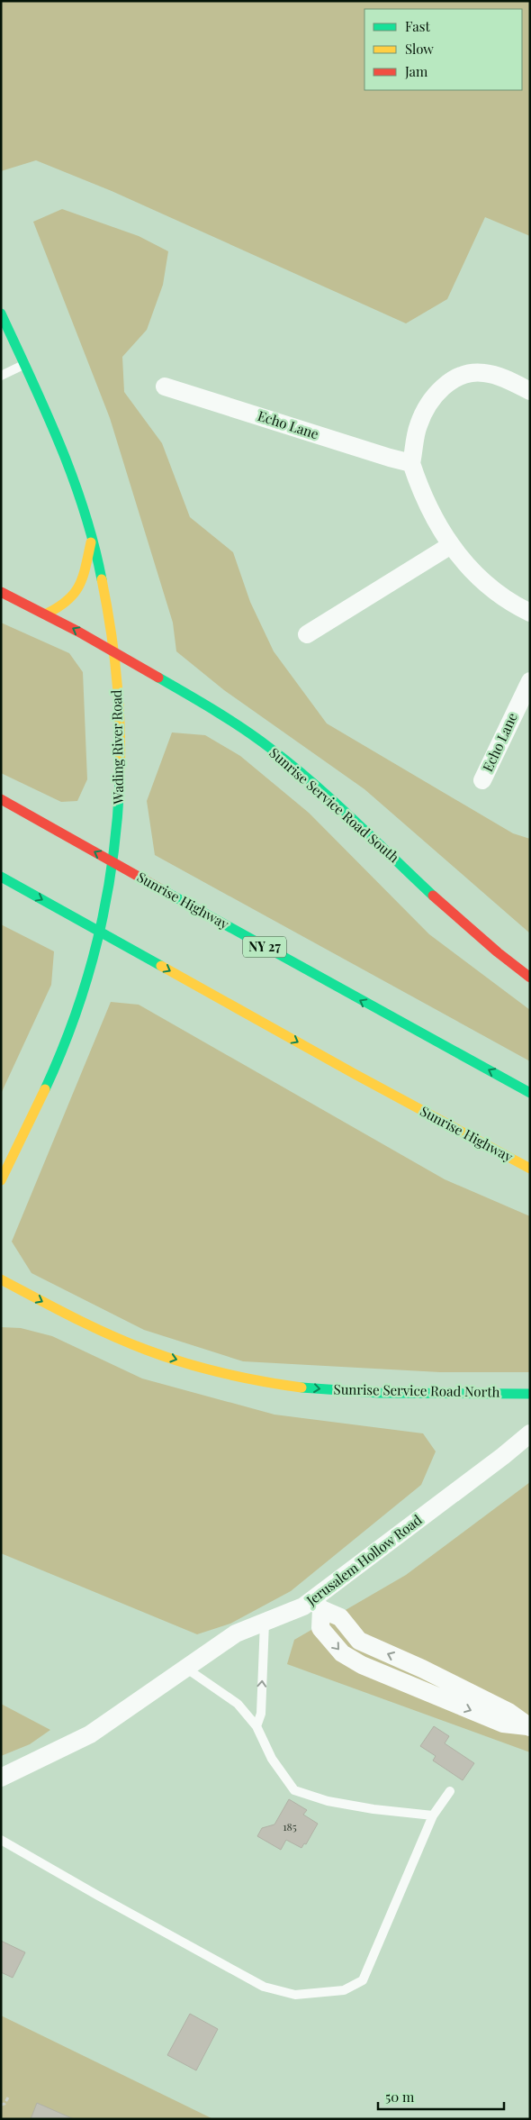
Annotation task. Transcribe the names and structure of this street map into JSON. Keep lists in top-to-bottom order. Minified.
{"streets":{"main road":["Wading River Road","Sunrise Service Road South","Sunrise Highway","NY 27","Sunrise Service Road North"],"street":["Echo Lane","Jerusalem Hollow Road"]},"crossings":[["Wading River Road","Sunrise Service Road South"]],"one_way":["Sunrise Service Road North"],"house_numbers":["185"],"legend":["Fast","Slow","Jam"],"scale_bar":"50 m"}
